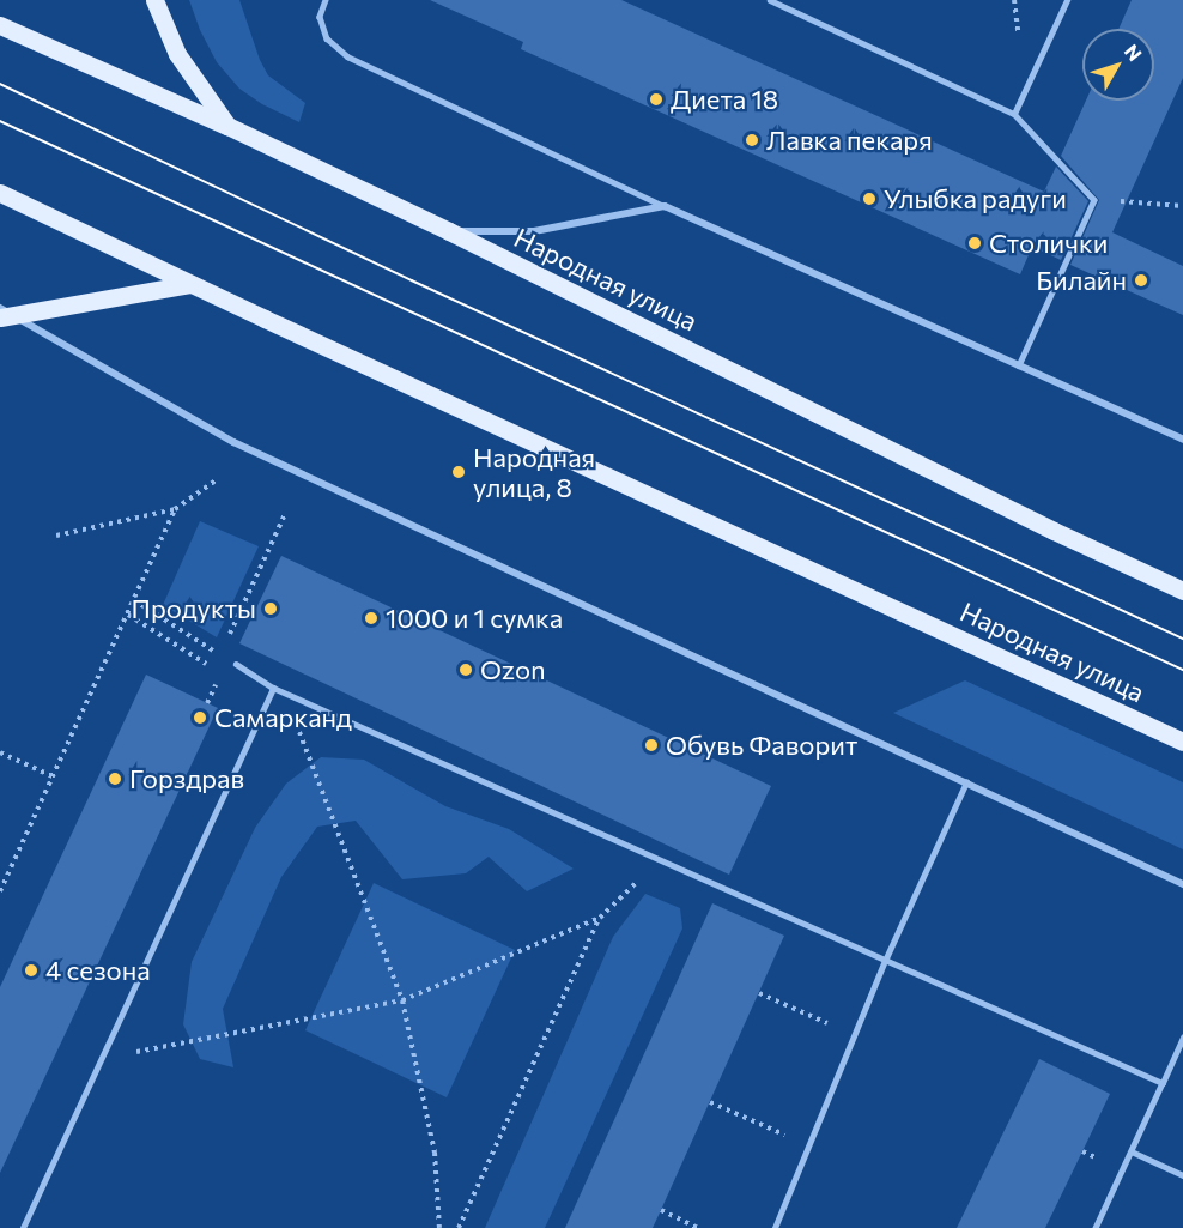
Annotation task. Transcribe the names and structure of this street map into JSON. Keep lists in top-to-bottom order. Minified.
{"streets":{"main road":["Народная улица"]},"places":["Диета 18","Лавка пекаря","Улыбка радуги","Столички","Билайн","Народная улица, 8","Продукты","1000 и 1 сумка","Ozon","Самарканд","Обувь Фаворит","Горздрав","4 сезона"],"north":"top right"}
